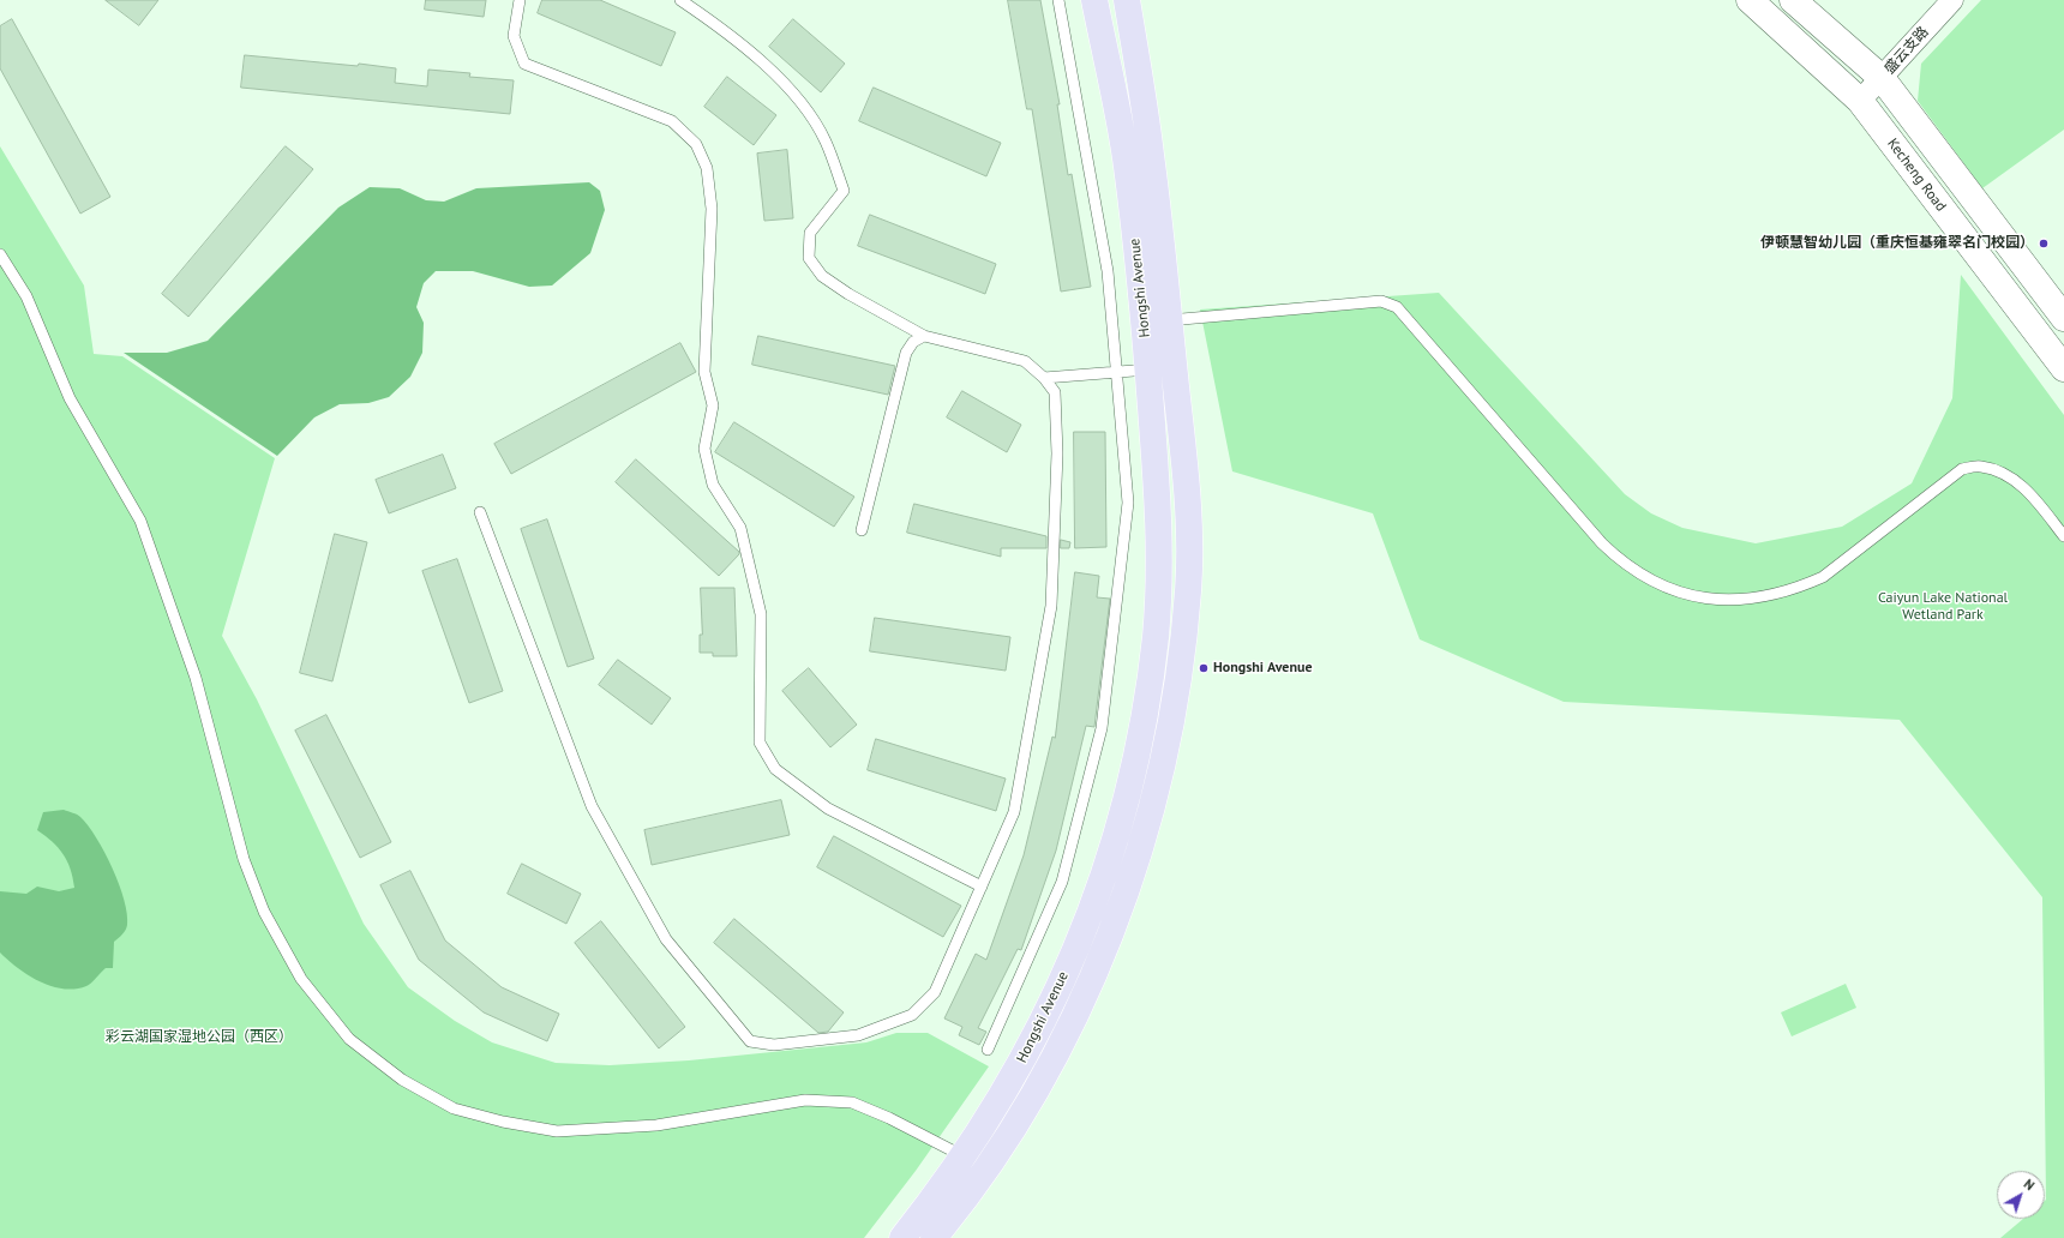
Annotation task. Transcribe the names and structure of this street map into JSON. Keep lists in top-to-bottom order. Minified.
{"streets":{"main road":["Kecheng Road","Hongshi Avenue"],"street":["盛云支路"]},"crossings":[["盛云支路","Kecheng Road"]],"parks":["Caiyun Lake National Wetland Park","彩云湖国家湿地公园（西区）"],"places":["伊顿慧智幼儿园（重庆恒基雍翠名门校园）","Hongshi Avenue"],"north":"top right"}
